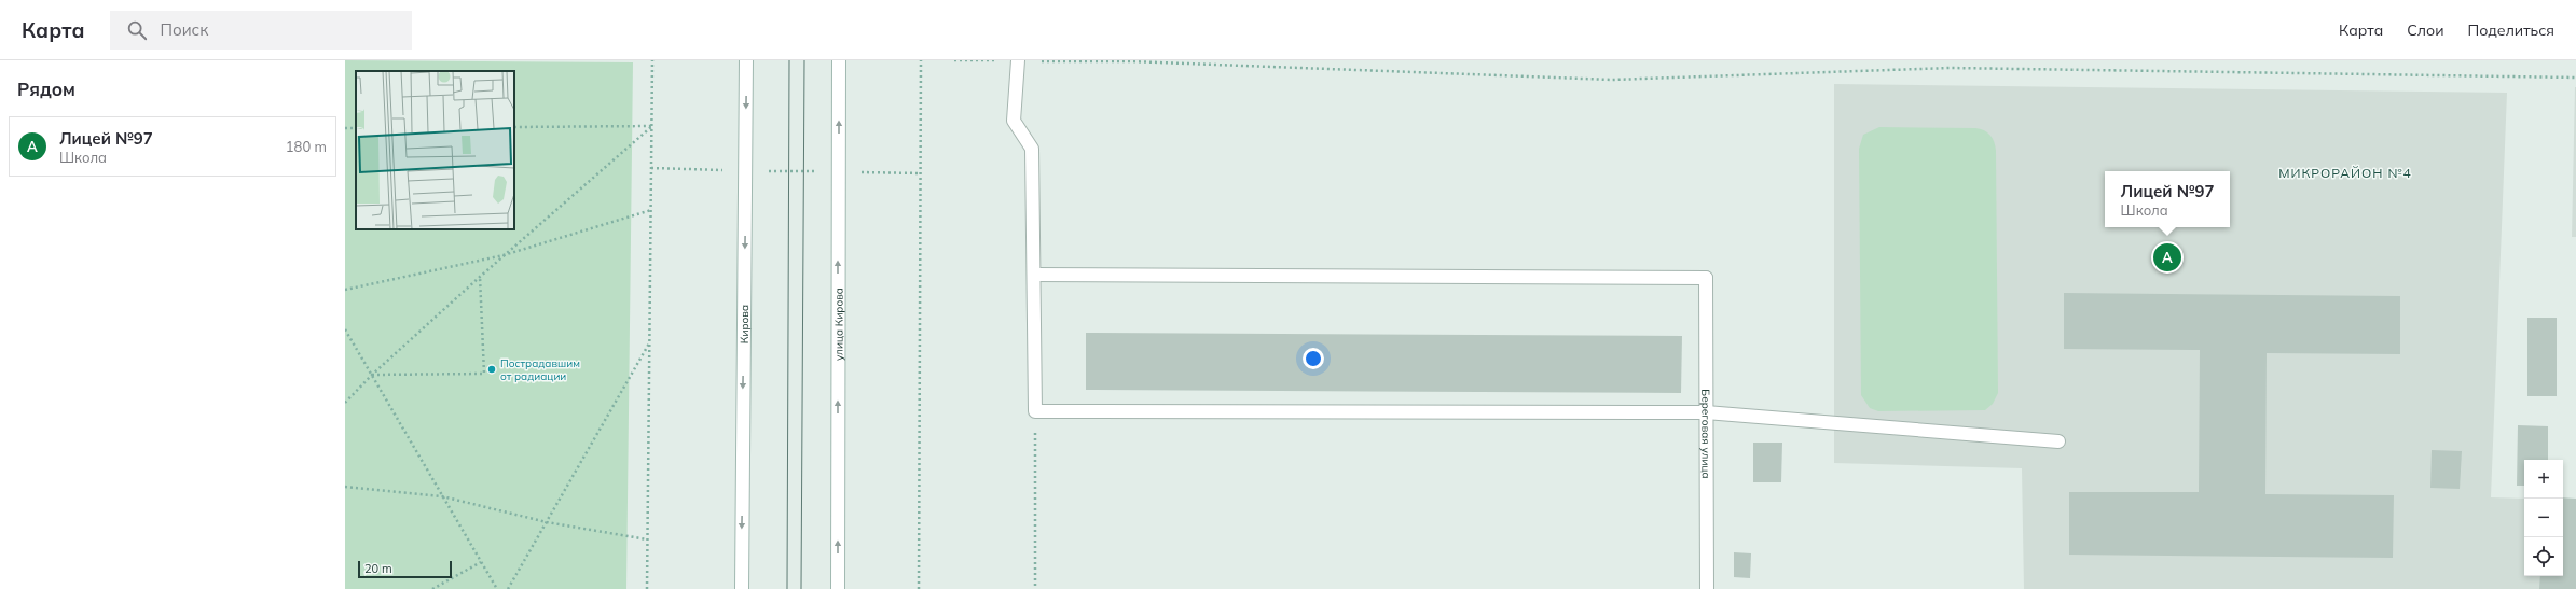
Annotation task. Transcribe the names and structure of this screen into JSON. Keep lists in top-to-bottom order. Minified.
{"streets":{"main road":["Кирова","улица Кирова","Береговая улица"]},"one_way":["Кирова","улица Кирова"],"districts":["МИКРОРАЙОН №4"],"places":["Пострадавшим от радиации"],"scale_bar":"20 m","page":{"header":"Карта","search":"Поиск","nav":["Карта","Слои","Поделиться"],"heading":"Рядом","list":[{"mark":"A","name":"Лицей №97","note":"Школа","value":"180 m"}],"popup":["Лицей №97","Школа"],"pins":"A","map_buttons":["+","−"],"scale":"20 m"}}
